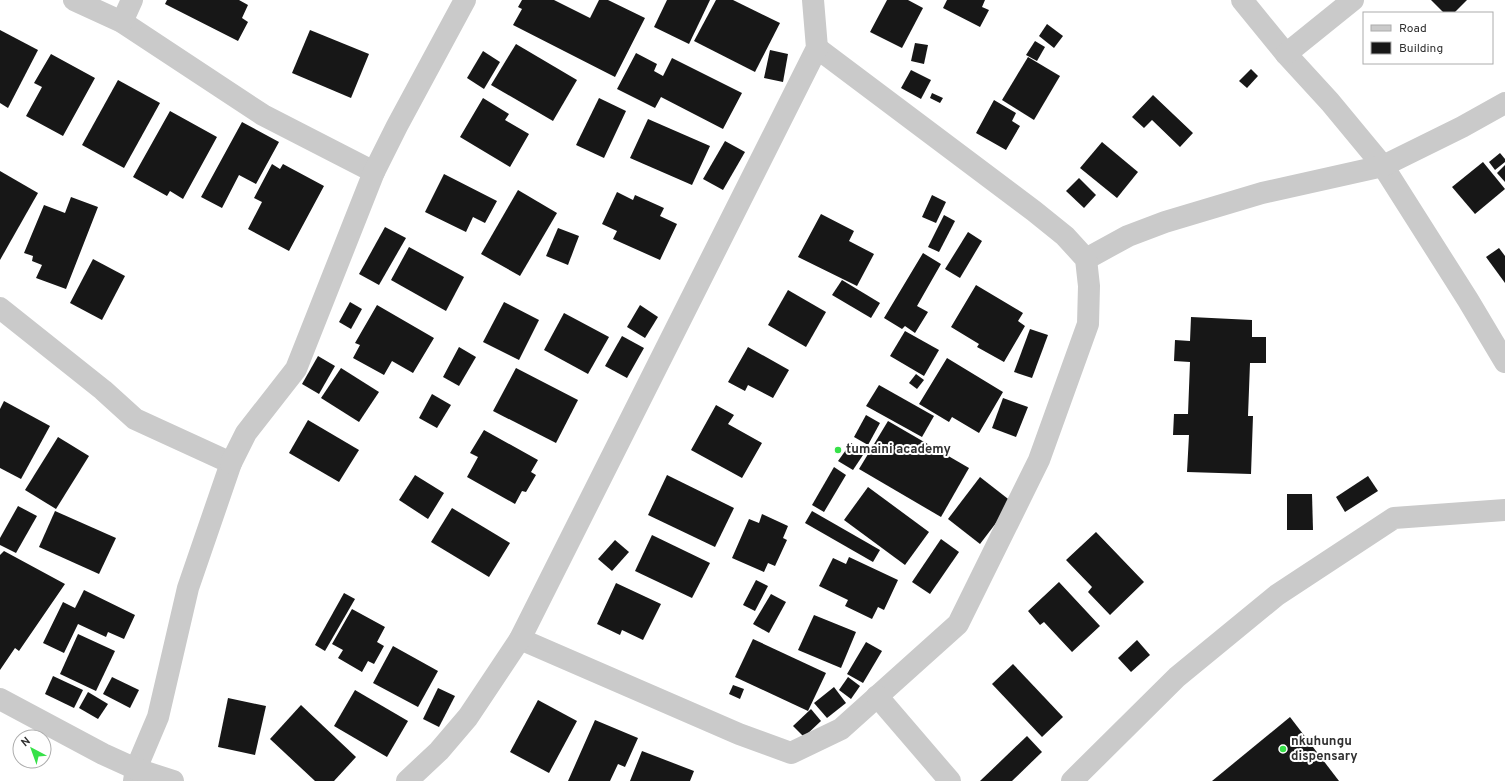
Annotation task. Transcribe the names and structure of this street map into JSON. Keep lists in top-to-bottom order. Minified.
{"places":["tumaini academy","nkuhungu dispensary"],"legend":["Road","Building"],"north":"top left"}
